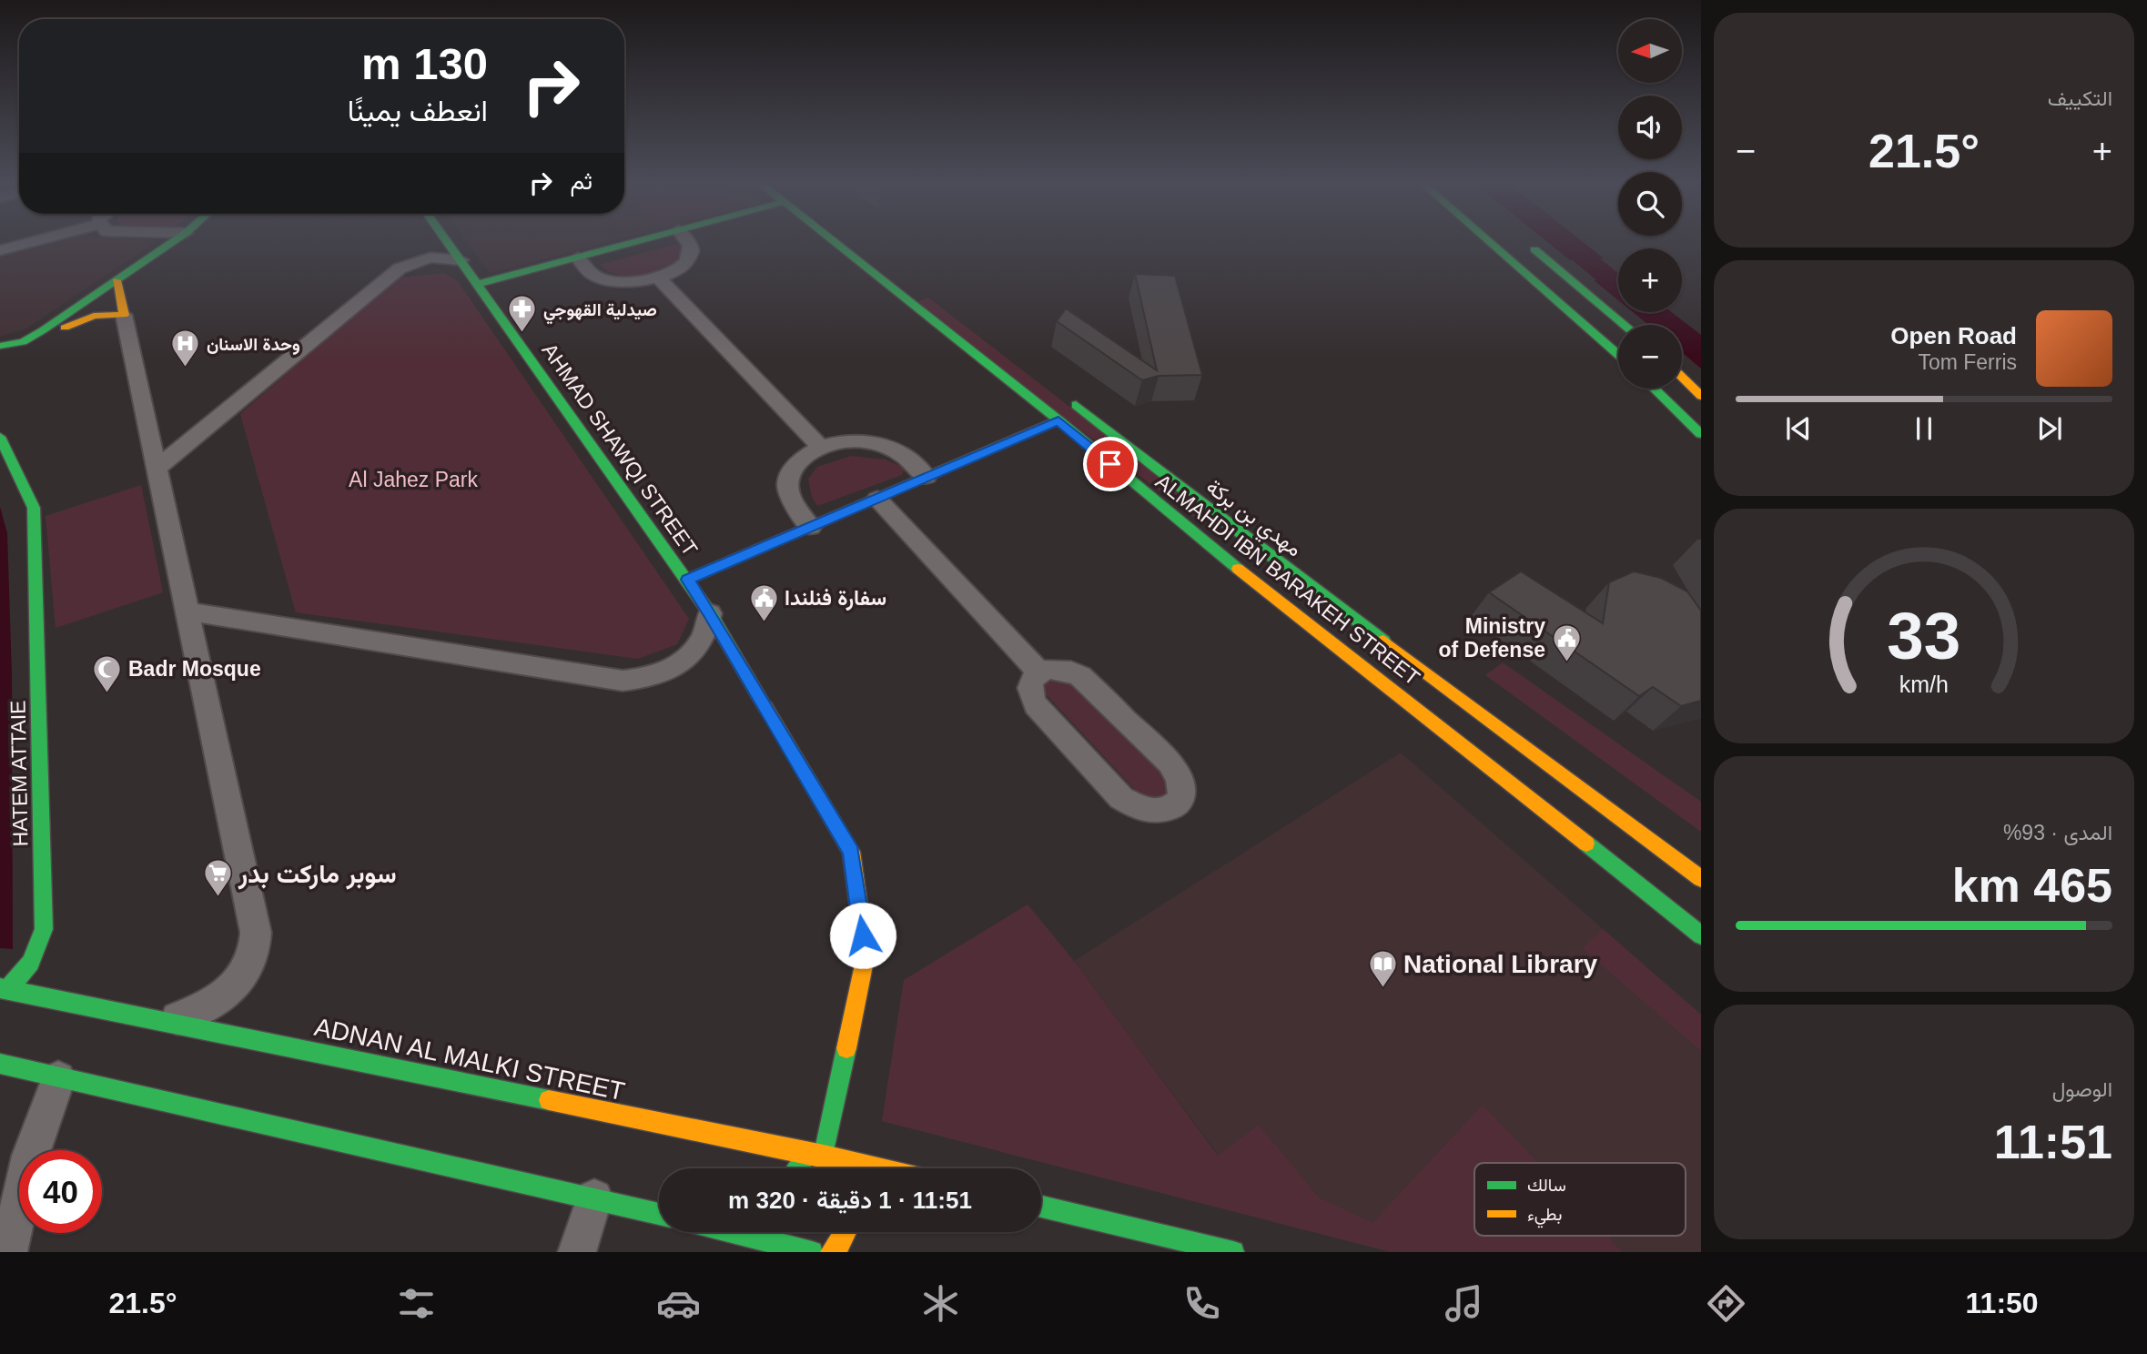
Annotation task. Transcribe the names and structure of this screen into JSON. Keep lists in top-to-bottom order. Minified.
{"streets":{"main road":["AHMAD SHAWQI STREET","مهدي بن بركة","ALMAHDI IBN BARAKEH STREET","HATEM ATTAIE","ADNAN AL MALKI STREET"]},"crossings":[["AHMAD SHAWQI STREET","ADNAN AL MALKI STREET"],["HATEM ATTAIE","ADNAN AL MALKI STREET"]],"parks":["Al Jahez Park"],"places":{"pharmacy":["صيدلية القهوجي"],"hospital":["وحدة الاسنان"],"public building":["سفارة فنلندا","Ministry of Defense"],"mosque":["Badr Mosque"],"supermarket":["سوبر ماركت بدر"],"library":["National Library"]},"legend":["سالك","بطيء"],"north":"left","page":{"tile":["التكييف",["المدى · 93%","465 km"],["الوصول","11:51"]],"map_buttons":["+","−"],"turn":["130 m","انعطف يمينًا"],"heat":["−","21.5°","+"],"then":"ثم","song":["Open Road","Tom Ferris"],"limit":"40","trip":"11:51 · 1 دقيقة · 320 m","tabs":["11:50","21.5°"],"gauge":["33","km/h"]}}
